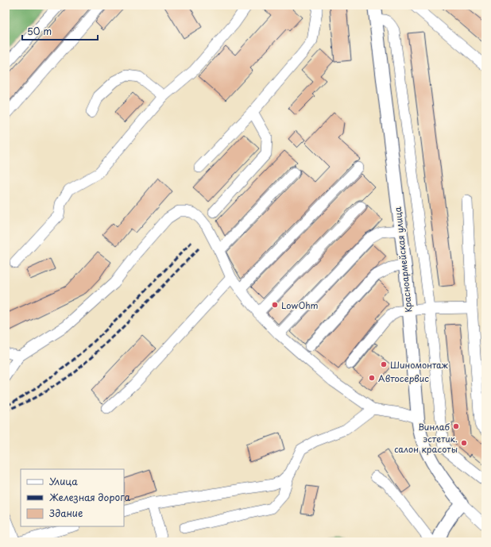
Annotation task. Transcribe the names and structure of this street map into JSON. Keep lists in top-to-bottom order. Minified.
{"streets":{"main road":["Красноармейская улица"]},"places":["LowOhm","Шиномонтаж","Автосервис","Винлаб","эстетик. салон красоты"],"legend":["Улица","Железная дорога","Здание"],"scale_bar":"50 m"}
